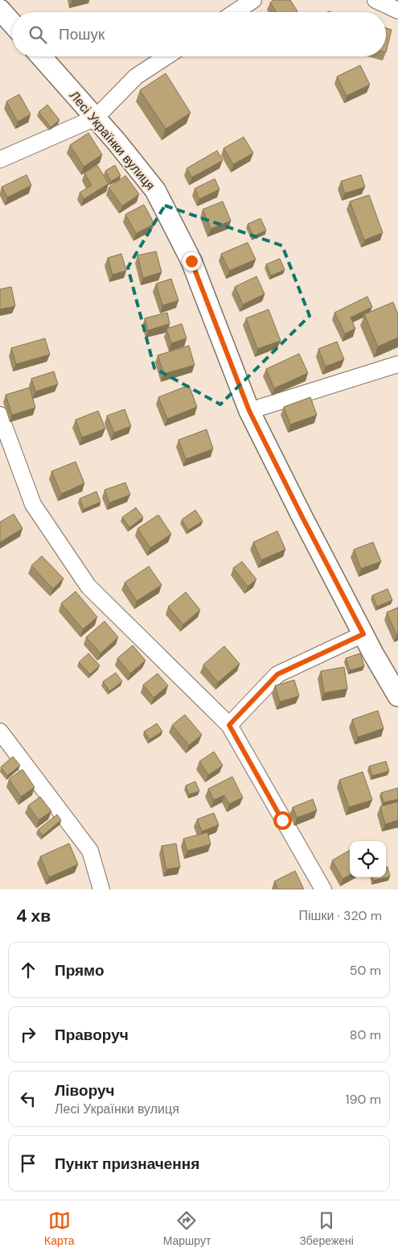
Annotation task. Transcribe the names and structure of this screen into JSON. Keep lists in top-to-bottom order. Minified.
{"streets":{"street":["Лесі Українки вулиця"]},"page":{"search":"Пошук","heading":["4 хв","Пішки · 320 m"],"list":[["Прямо","50 m"],["Праворуч","80 m"],["Ліворуч","Лесі Українки вулиця","190 m"],"Пункт призначення"],"nav":["Карта","Маршрут","Збережені"]}}
